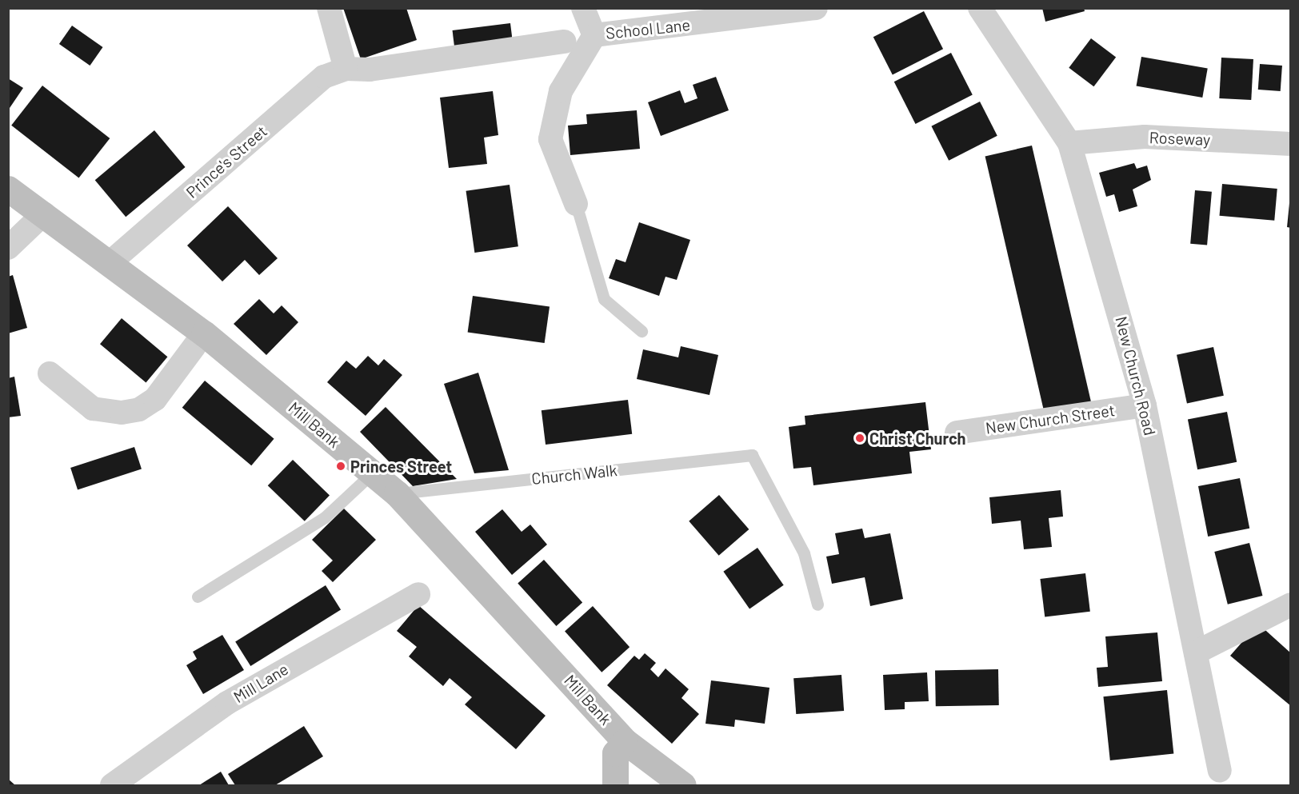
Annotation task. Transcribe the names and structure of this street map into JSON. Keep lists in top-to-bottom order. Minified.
{"streets":{"street":["School Lane","Roseway","Prince's Street","New Church Road","New Church Street","Mill Bank","Mill Lane"],"lane":["Church Walk"]},"crossings":[["Roseway","New Church Road"],["Prince's Street","Mill Bank"],["New Church Road","New Church Street"],["Mill Bank","Church Walk"]],"places":["Christ Church","Princes Street"]}
